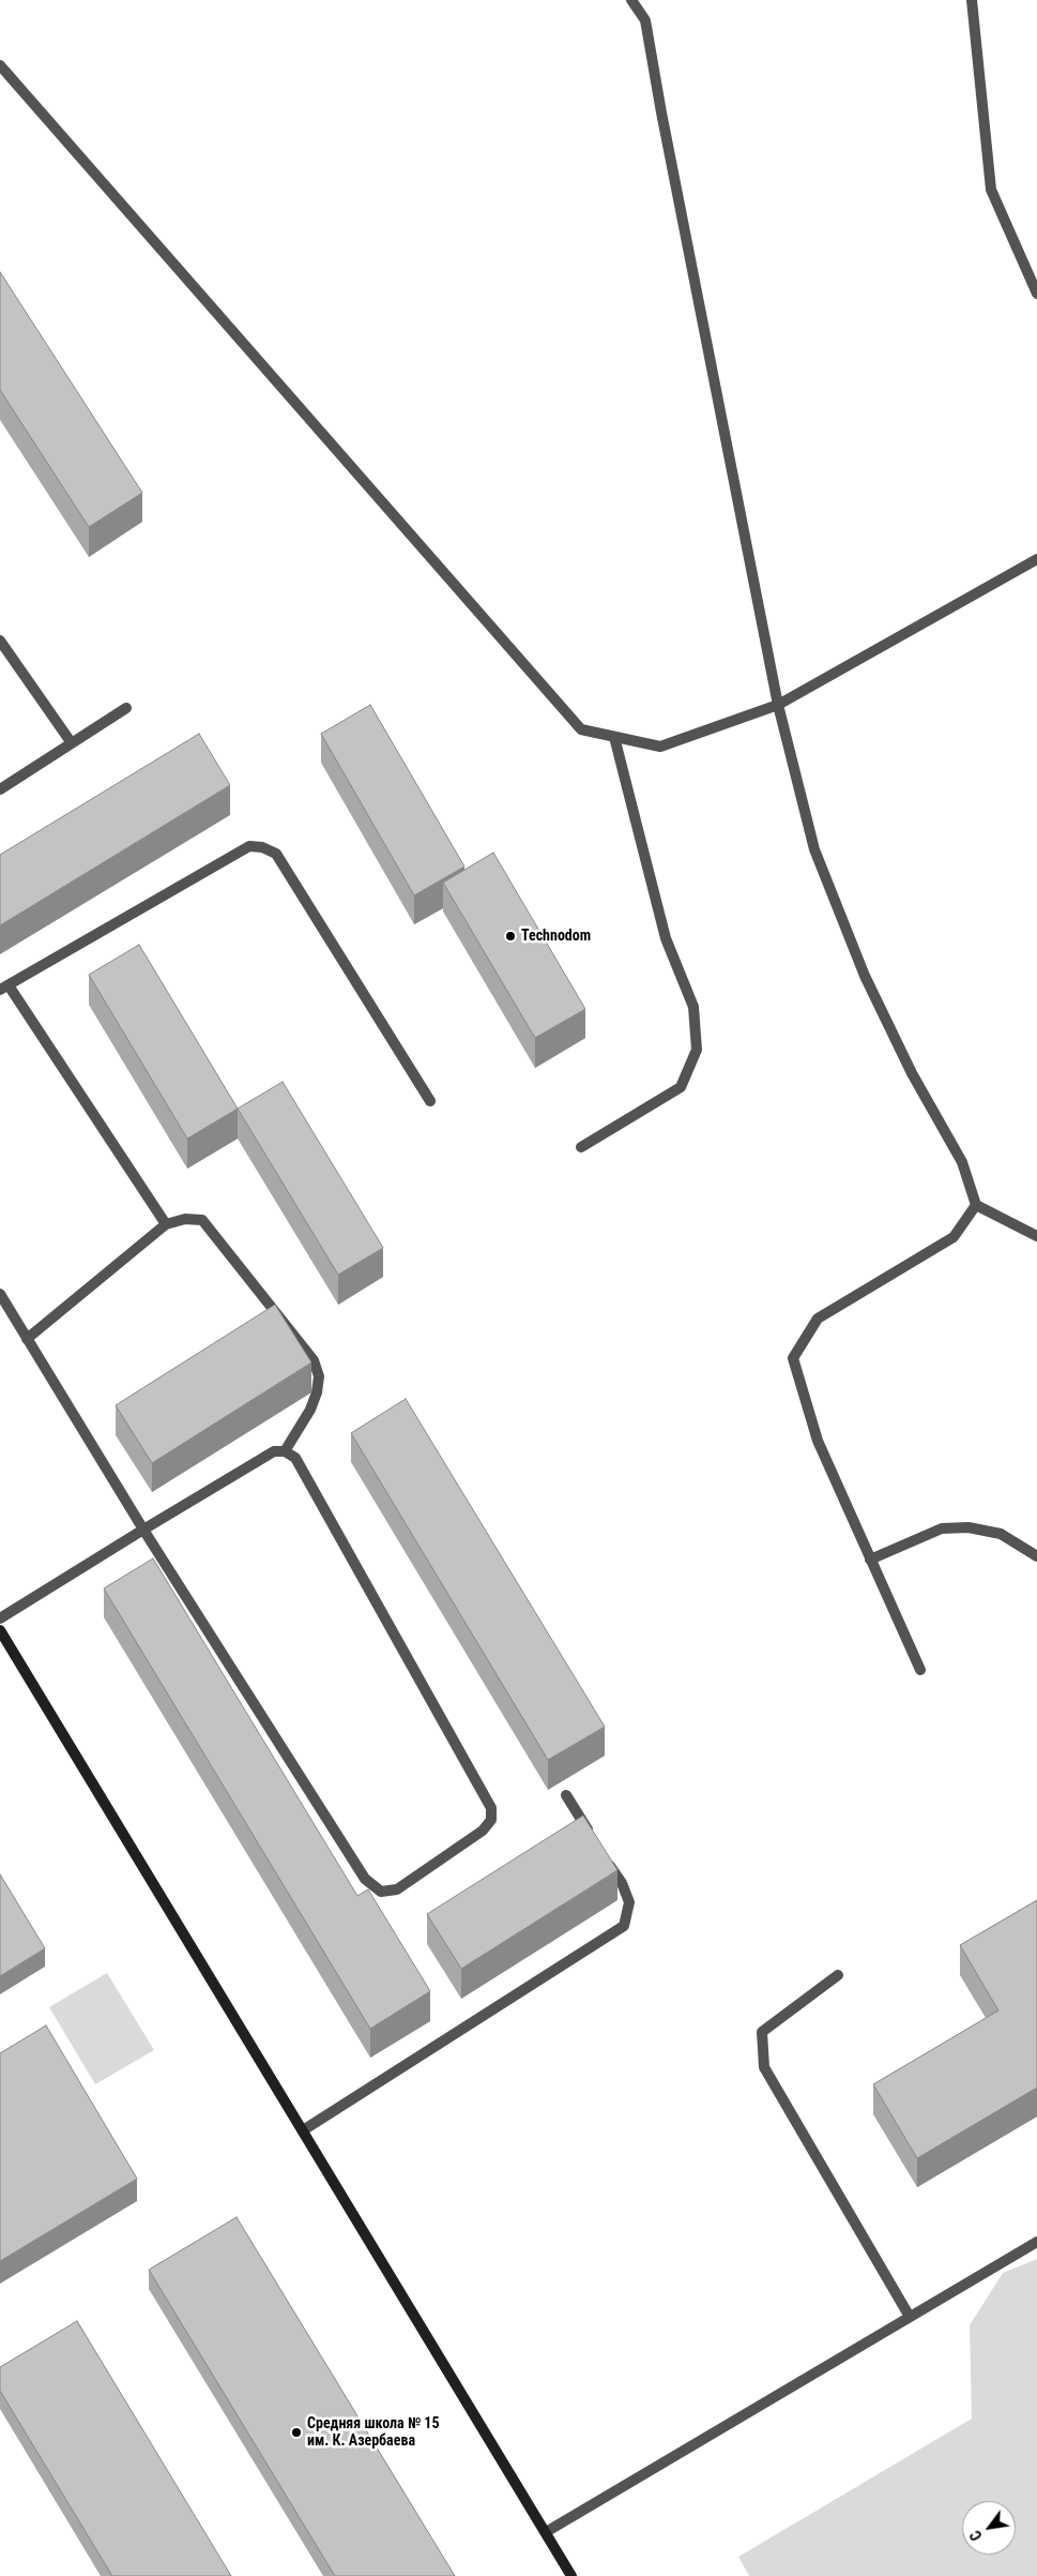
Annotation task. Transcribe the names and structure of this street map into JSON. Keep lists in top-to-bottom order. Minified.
{"places":["Technodom","Средняя школа № 15 им. К. Азербаева"],"north":"bottom left"}
